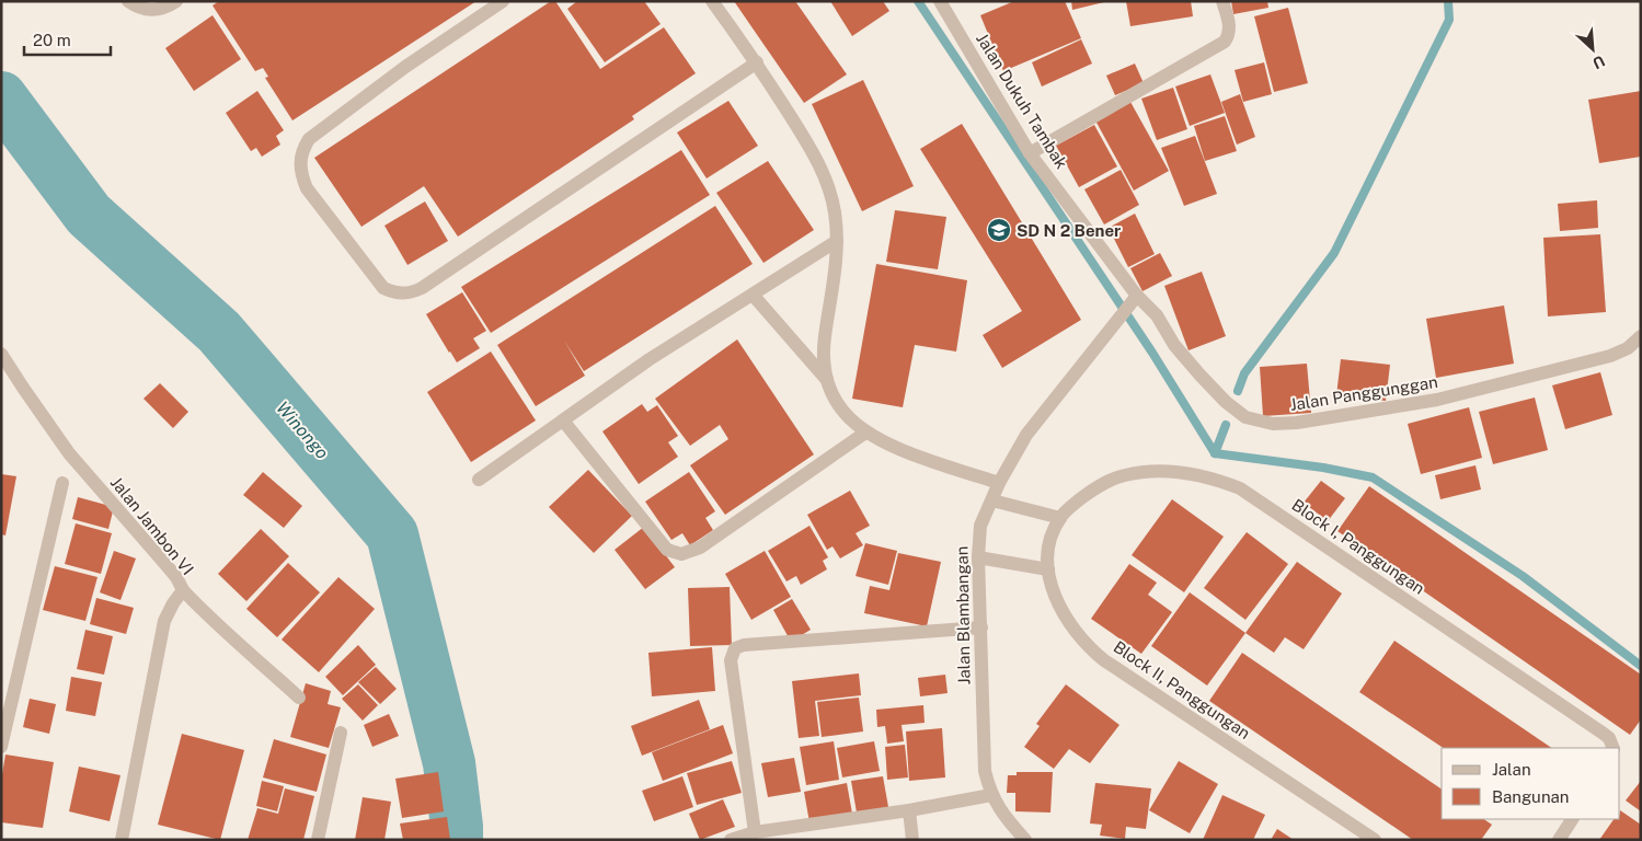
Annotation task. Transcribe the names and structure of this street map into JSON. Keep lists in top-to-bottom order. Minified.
{"streets":{"street":["Jalan Dukuh Tambak","Jalan Panggunggan","Jalan Jambon VI","Block I, Panggungan","Jalan Blambangan","Block II, Panggungan"]},"crossings":[["Jalan Dukuh Tambak","Jalan Panggunggan"],["Jalan Dukuh Tambak","Jalan Blambangan"],["Jalan Panggunggan","Jalan Blambangan"],["Block I, Panggungan","Block II, Panggungan"]],"water":["Winongo"],"places":{"school or university":["SD N 2 Bener"]},"legend":["Jalan","Bangunan"],"scale_bar":"20 m","north":"bottom right"}
